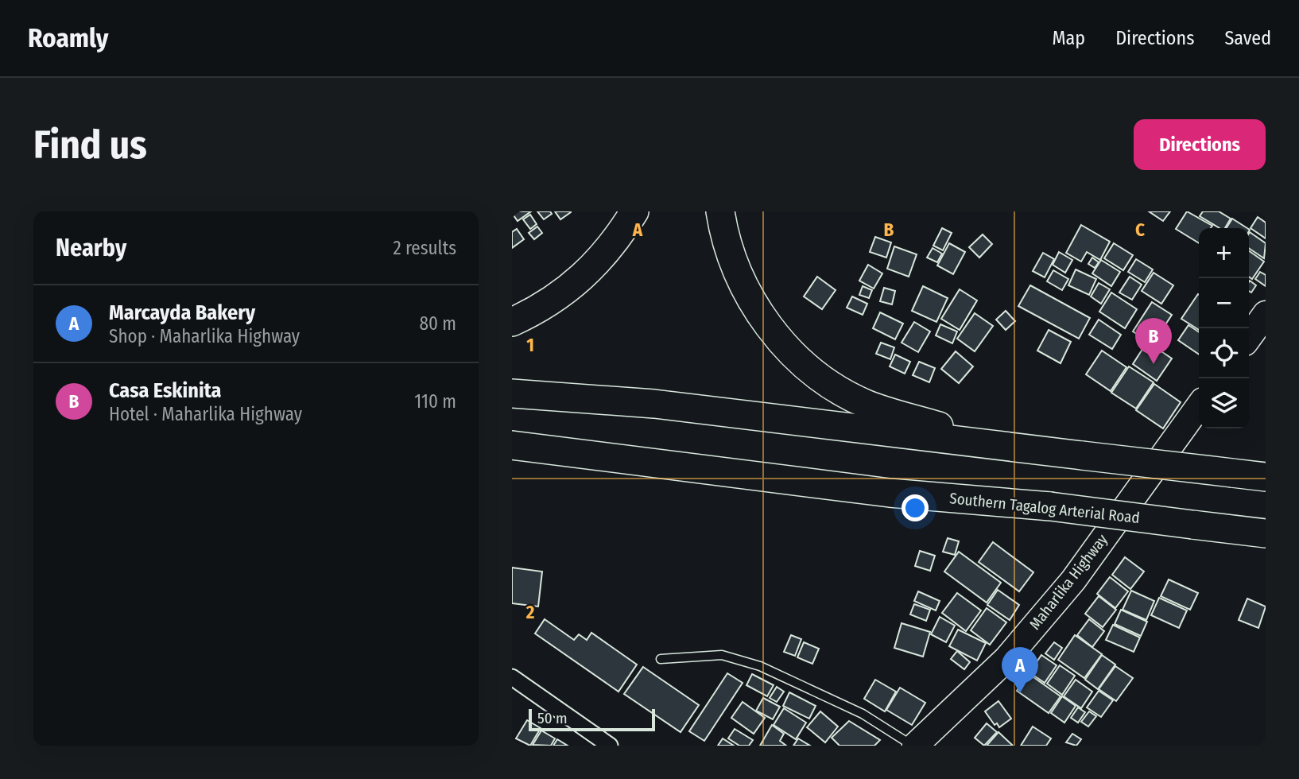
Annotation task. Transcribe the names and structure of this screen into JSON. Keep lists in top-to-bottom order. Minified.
{"streets":{"highway":["Southern Tagalog Arterial Road","Maharlika Highway"]},"scale_bar":"50 m","page":{"header":"Roamly","nav":["Map","Directions","Saved"],"buttons":"Directions","title":"Find us","heading":["Nearby","2 results"],"map_buttons":["+","−"],"list":[{"mark":"A","name":"Marcayda Bakery","note":"Shop · Maharlika Highway","value":"80 m"},{"mark":"B","name":"Casa Eskinita","note":"Hotel · Maharlika Highway","value":"110 m"}],"pins":["B","A"],"scale":"50 m"},"grid":{"columns":["A","B","C"],"rows":["1","2"]}}
